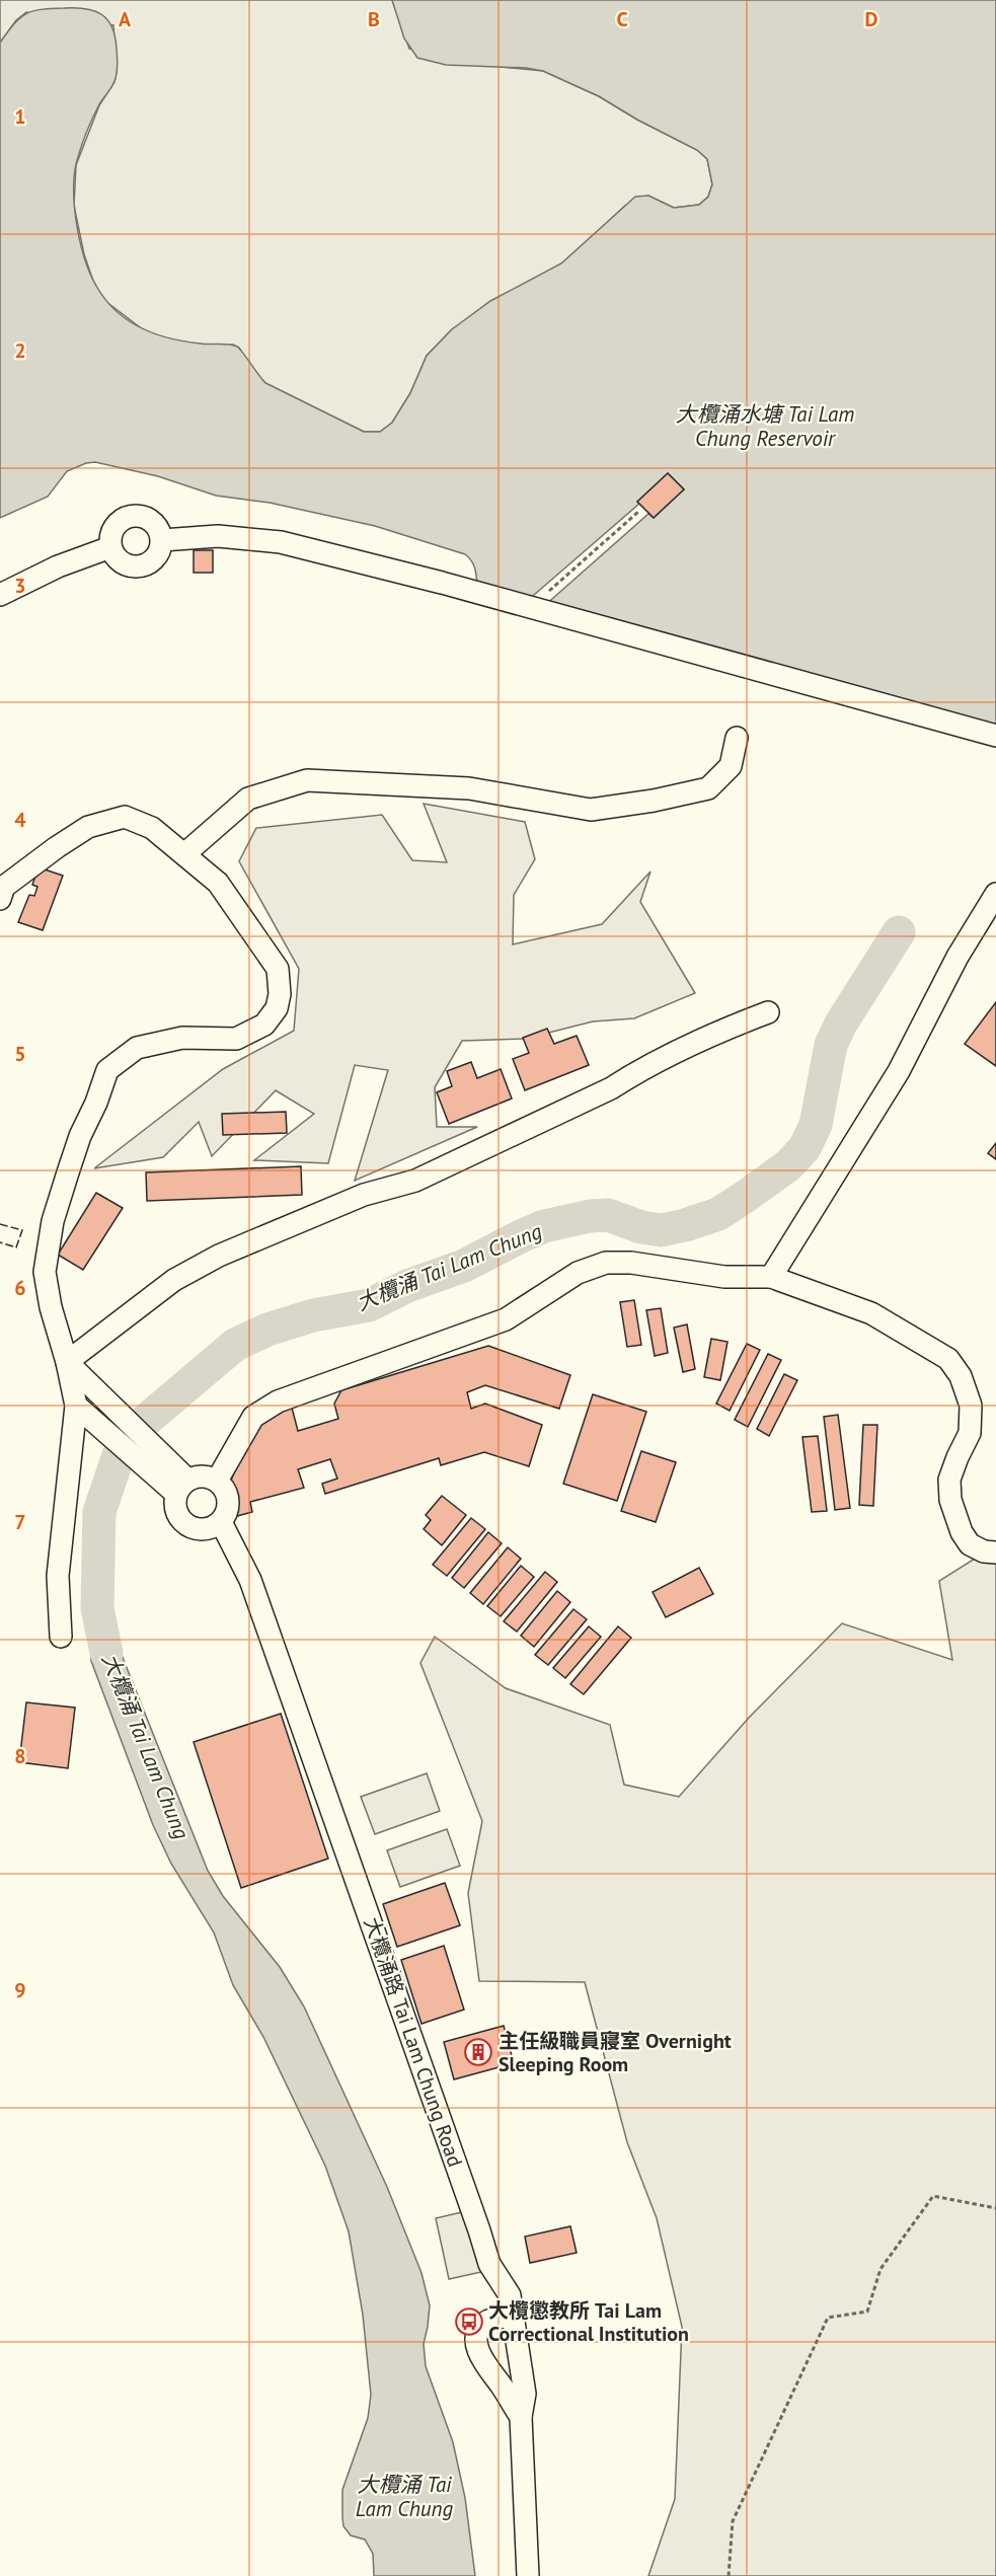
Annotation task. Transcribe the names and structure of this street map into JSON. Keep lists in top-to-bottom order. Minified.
{"streets":{"street":["大欖涌路 Tai Lam Chung Road"]},"water":["大欖涌水塘 Tai Lam Chung Reservoir","大欖涌 Tai Lam Chung"],"places":{"building":["主任級職員寢室 Overnight Sleeping Room"],"bus stop":["大欖懲教所 Tai Lam Correctional Institution"]},"grid":{"columns":["A","B","C","D"],"rows":["1","2","3","4","5","6","7","8","9"]}}
